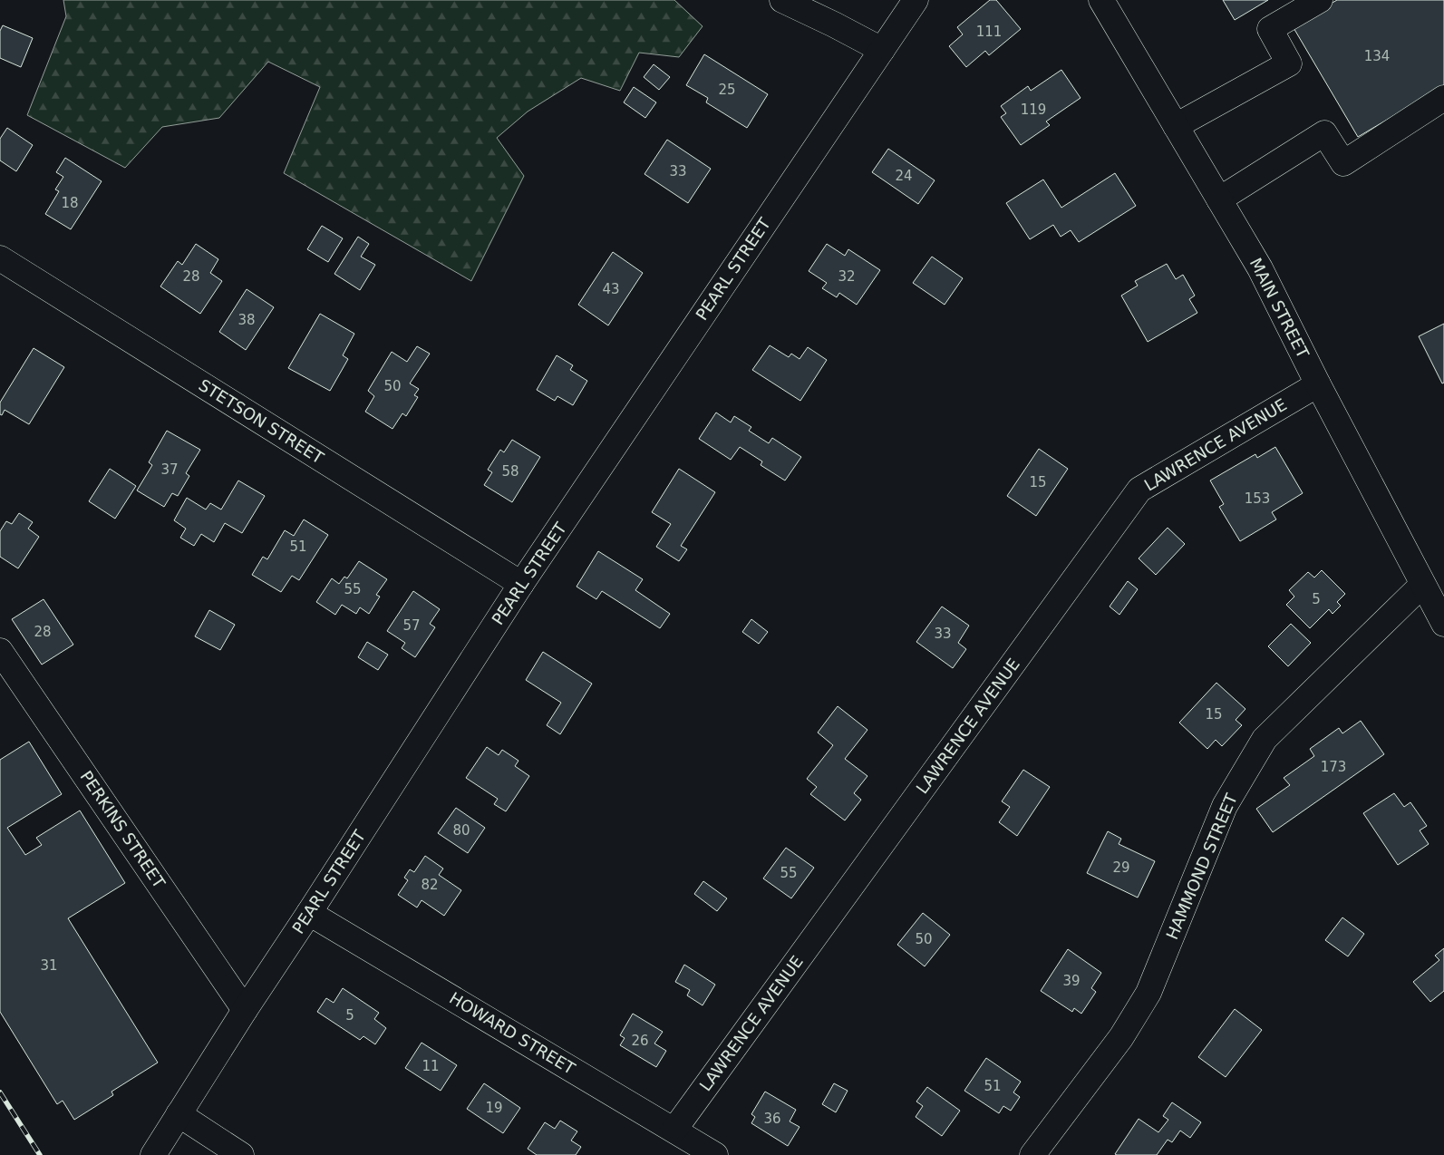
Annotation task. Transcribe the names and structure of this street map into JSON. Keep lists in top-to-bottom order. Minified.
{"streets":{"street":["PEARL STREET","MAIN STREET","STETSON STREET","LAWRENCE AVENUE","PERKINS STREET","HAMMOND STREET","HOWARD STREET"]},"crossings":[["PEARL STREET","STETSON STREET"],["PEARL STREET","PERKINS STREET"],["PEARL STREET","HOWARD STREET"],["MAIN STREET","LAWRENCE AVENUE"],["MAIN STREET","HAMMOND STREET"],["LAWRENCE AVENUE","HOWARD STREET"]],"house_numbers":["111","134","25","119","33","24","18","28","32","43","38","50","37","58","15","153","51","55","5","57","28","33","15","173","80","29","55","82","50","31","39","5","26","11","51","19","36"]}
